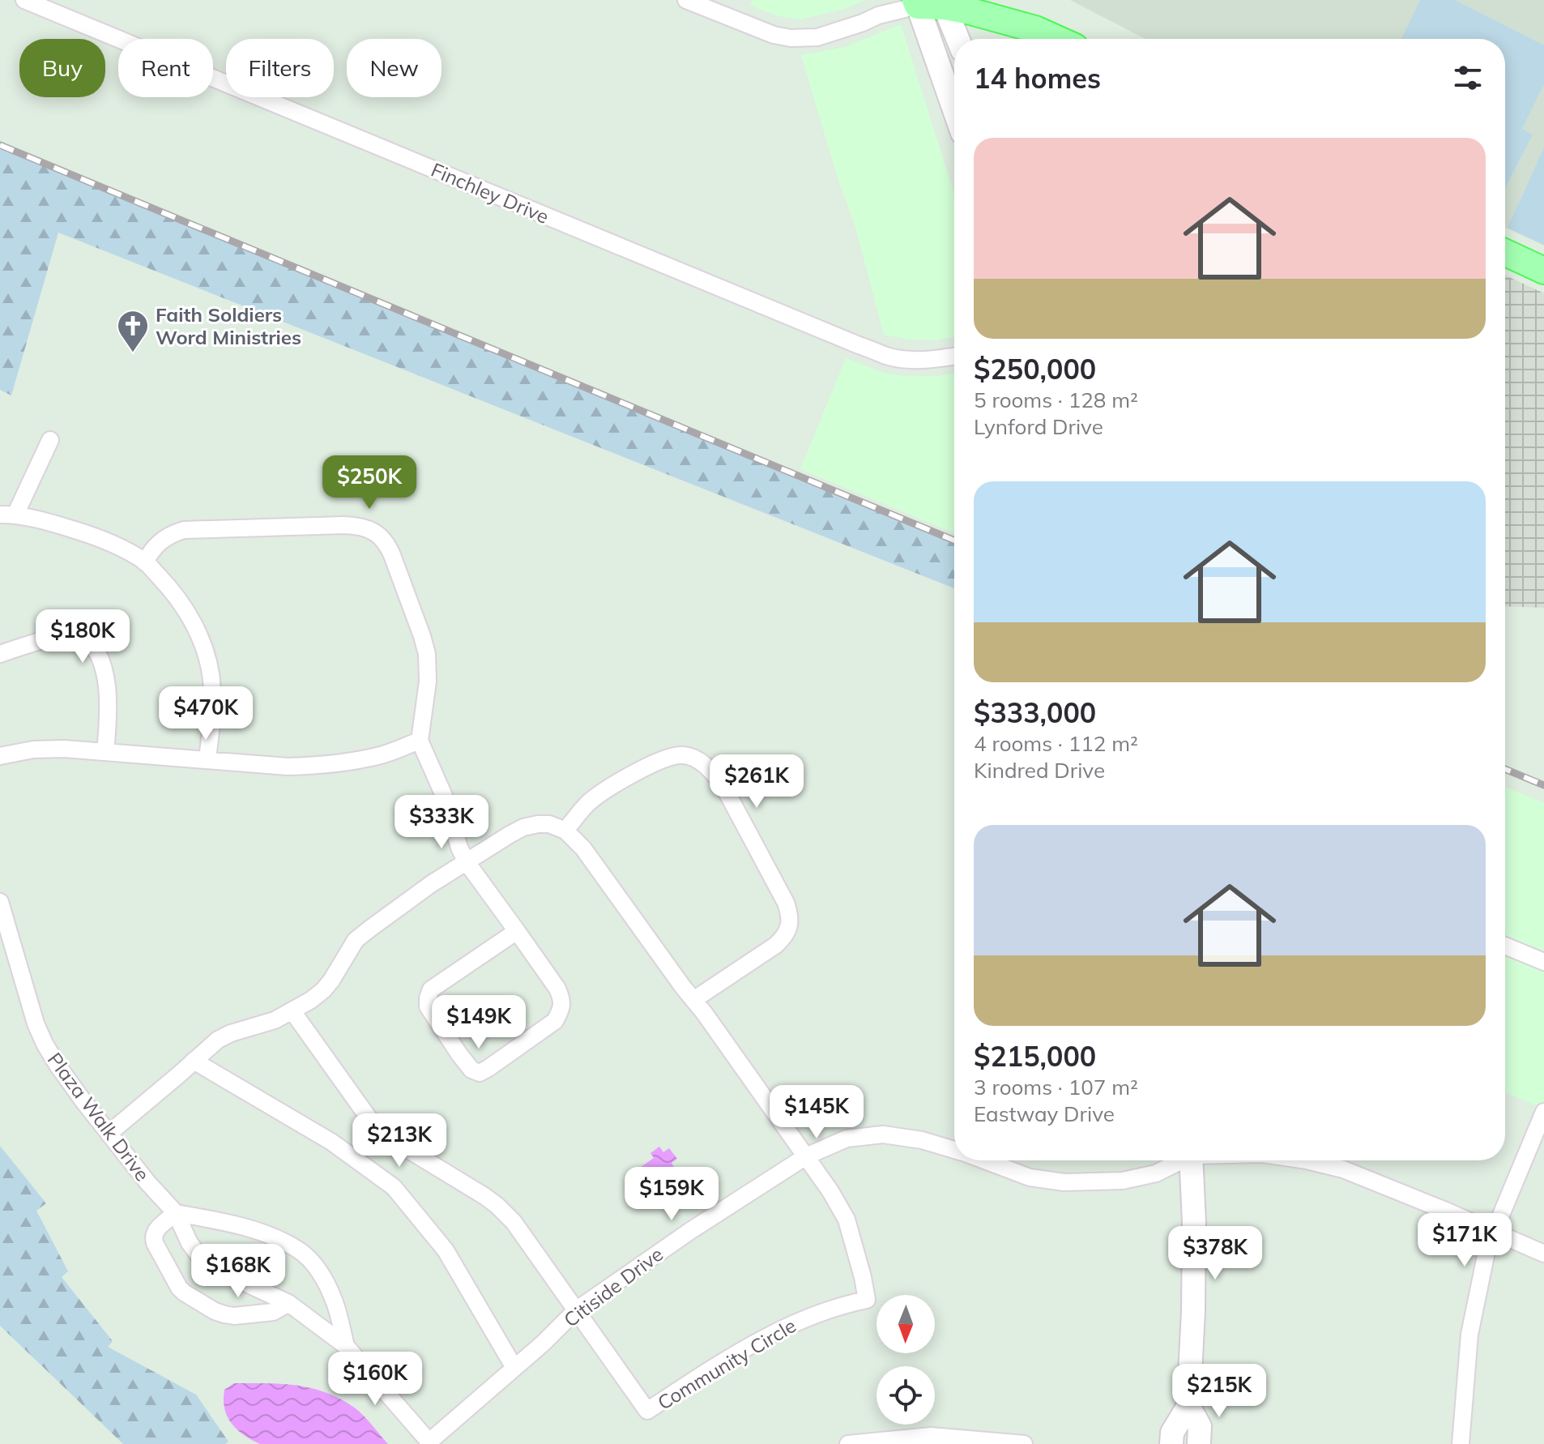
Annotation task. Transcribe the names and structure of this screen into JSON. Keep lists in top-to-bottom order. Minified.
{"streets":{"street":["Finchley Drive","Plaza Walk Drive","Citiside Drive","Community Circle"]},"crossings":[["Plaza Walk Drive","Citiside Drive"],["Citiside Drive","Community Circle"]],"places":{"church":["Faith Soldiers Word Ministries"]},"north":"bottom","page":{"chip":["Buy","Rent","Filters","New"],"heading":"14 homes","list":[{"name":"$250,000","note":"5 rooms · 128 m² · Lynford Drive"},{"name":"$333,000","note":"4 rooms · 112 m² · Kindred Drive"},{"name":"$215,000","note":"3 rooms · 107 m² · Eastway Drive"}],"price":["$250K","$180K","$470K","$261K","$333K","$149K","$145K","$213K","$159K","$171K","$378K","$168K","$160K","$215K"]}}
